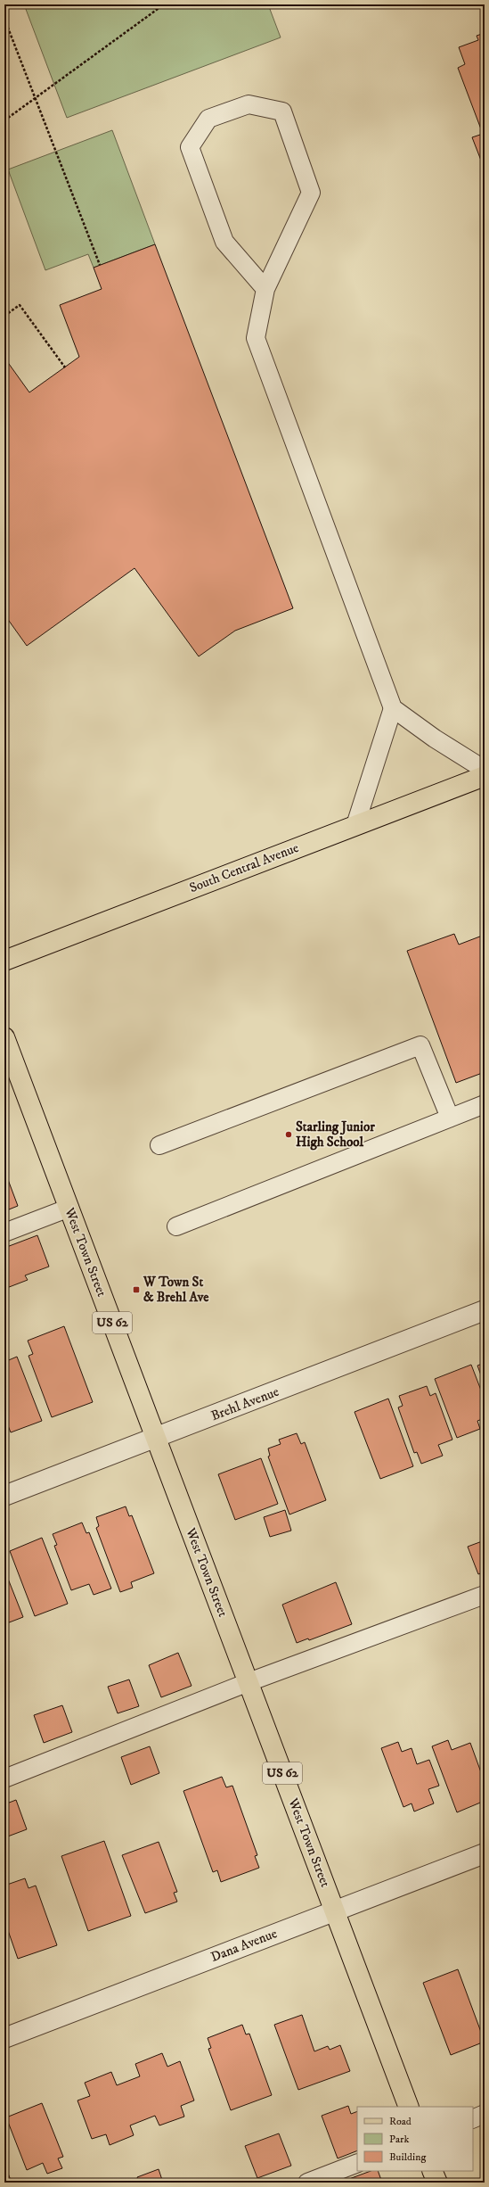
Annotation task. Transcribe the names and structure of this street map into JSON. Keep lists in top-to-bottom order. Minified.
{"streets":{"main road":["South Central Avenue","West Town Street","US 62"],"street":["Brehl Avenue","Dana Avenue"]},"crossings":[["West Town Street","Brehl Avenue"],["West Town Street","Dana Avenue"]],"places":{"other":["Starling Junior High School"],"transit":["W Town St & Brehl Ave"]},"legend":["Road","Park","Building"]}
